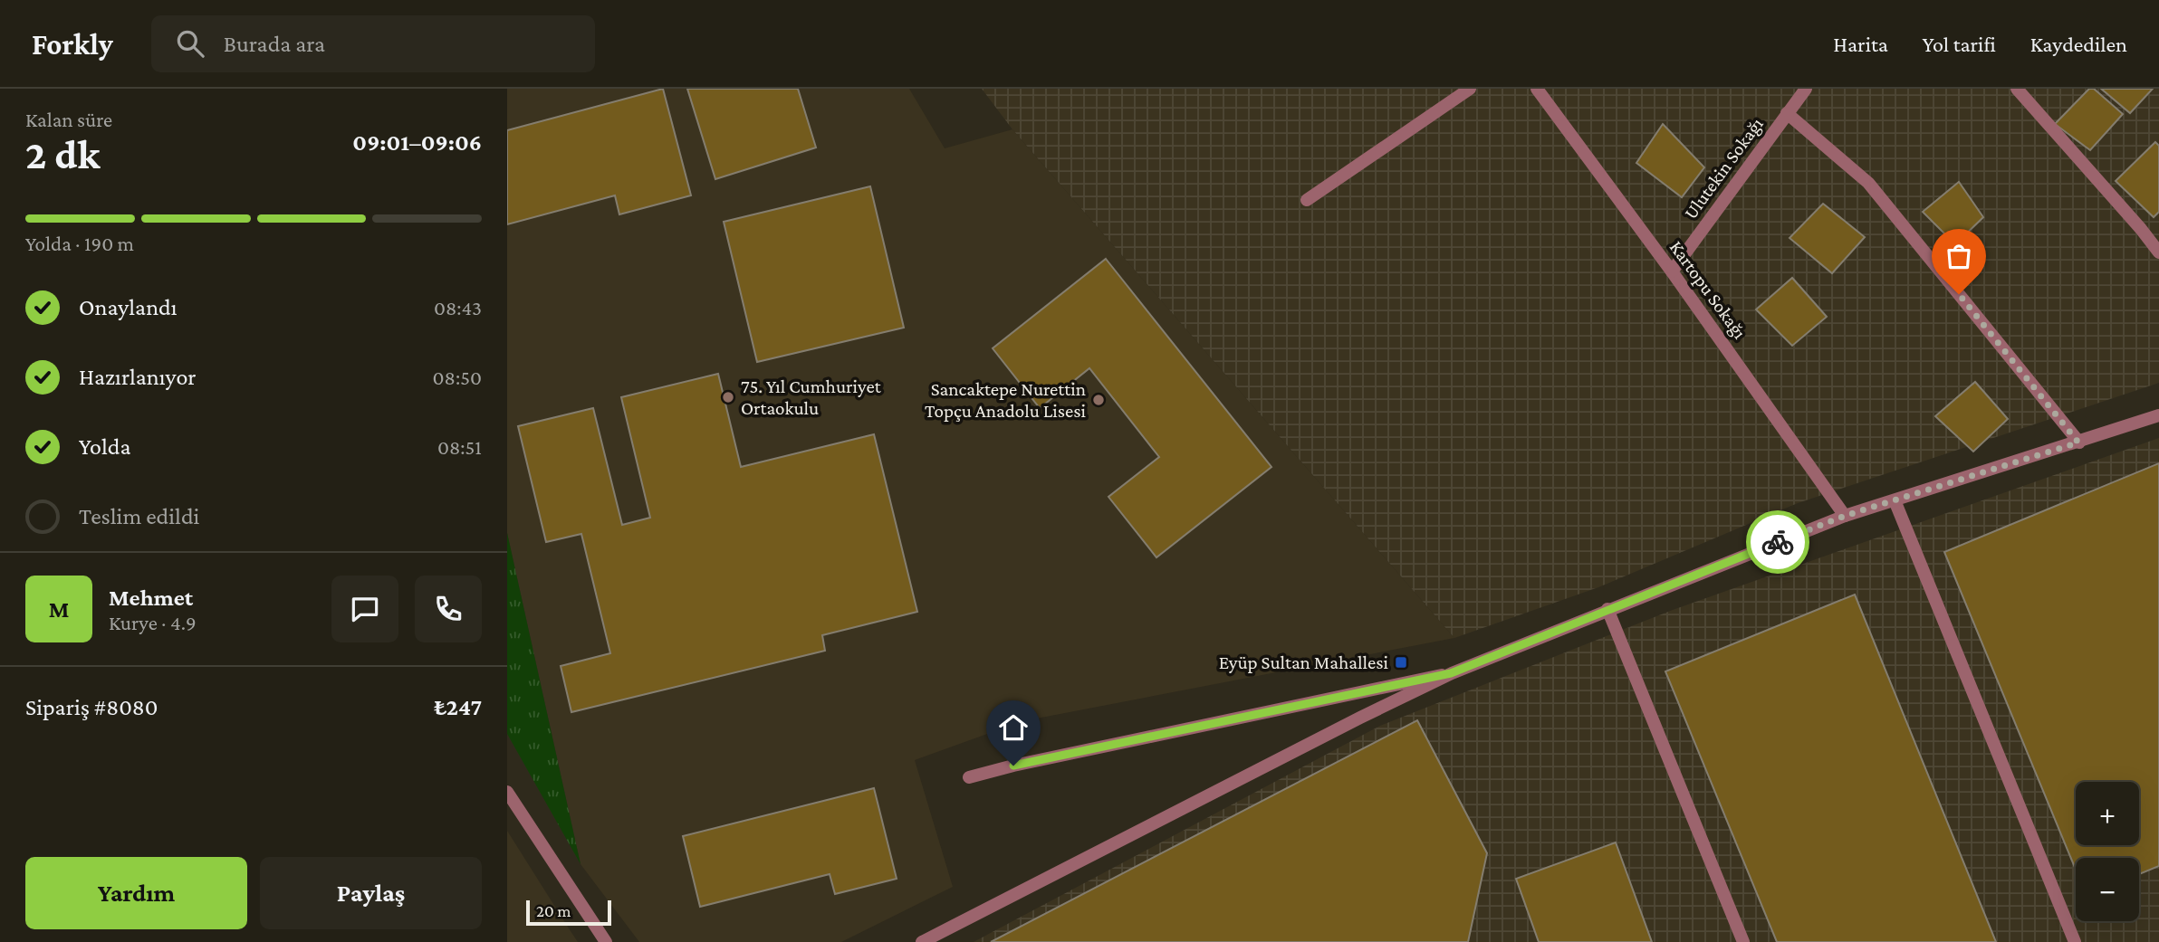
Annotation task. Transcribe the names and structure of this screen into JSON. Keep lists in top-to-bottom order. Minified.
{"streets":{"street":["Ulutekin Sokağı","Kartopu Sokağı"]},"crossings":[["Ulutekin Sokağı","Kartopu Sokağı"]],"places":{"other":["75. Yıl Cumhuriyet Ortaokulu","Sancaktepe Nurettin Topçu Anadolu Lisesi"],"transit":["Eyüp Sultan Mahallesi"]},"scale_bar":"20 m","page":{"header":"Forkly","search":"Burada ara","nav":["Harita","Yol tarifi","Kaydedilen"],"heading":["2 dk","Kalan süre","09:01–09:06"],"panel":["Mehmet","Kurye · 4.9","Sipariş #8080","₺247"],"bar":"Yolda · 190 m","list":[["Onaylandı","08:43"],["Hazırlanıyor","08:50"],["Yolda","08:51"],"Teslim edildi"],"round":"M","map_buttons":["+","−"],"buttons":["Yardım","Paylaş"],"scale":"20 m"}}
